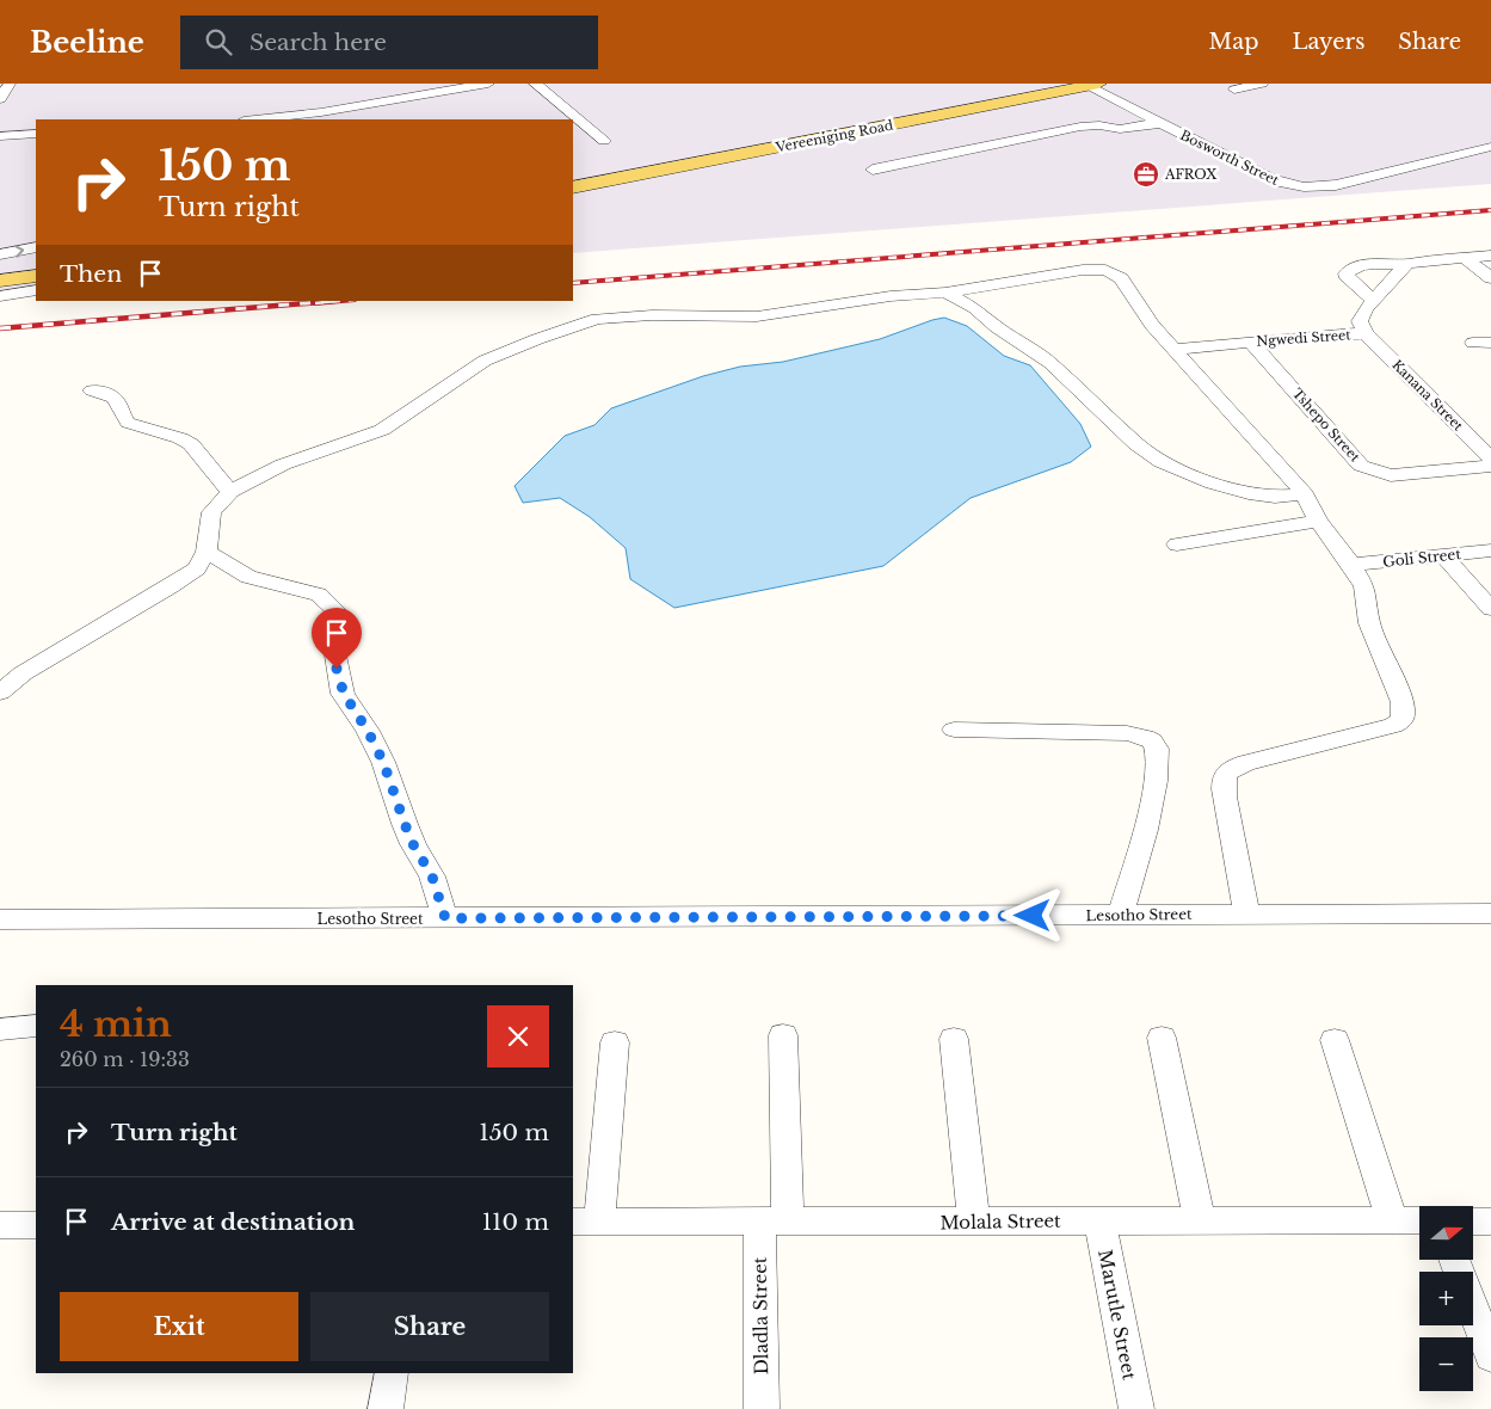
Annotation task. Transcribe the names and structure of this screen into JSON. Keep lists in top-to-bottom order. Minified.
{"streets":{"main road":["Vereeniging Road"],"street":["Bosworth Street","Ngwedi Street","Kanana Street","Tshepo Street","Goli Street","Lesotho Street","Molala Street","Marutle Street","Dladla Street"]},"crossings":[["Vereeniging Road","Bosworth Street"],["Ngwedi Street","Kanana Street"],["Ngwedi Street","Tshepo Street"],["Molala Street","Marutle Street"],["Molala Street","Dladla Street"]],"places":{"office":["AFROX"]},"north":"right","page":{"header":"Beeline","search":"Search here","nav":["Map","Layers","Share"],"turn":["150 m","Turn right"],"then":"Then","heading":["4 min","260 m · 19:33"],"list":[{"name":"Turn right","value":"150 m"},{"name":"Arrive at destination","value":"110 m"}],"map_buttons":["+","−"],"buttons":["Exit","Share"]}}
